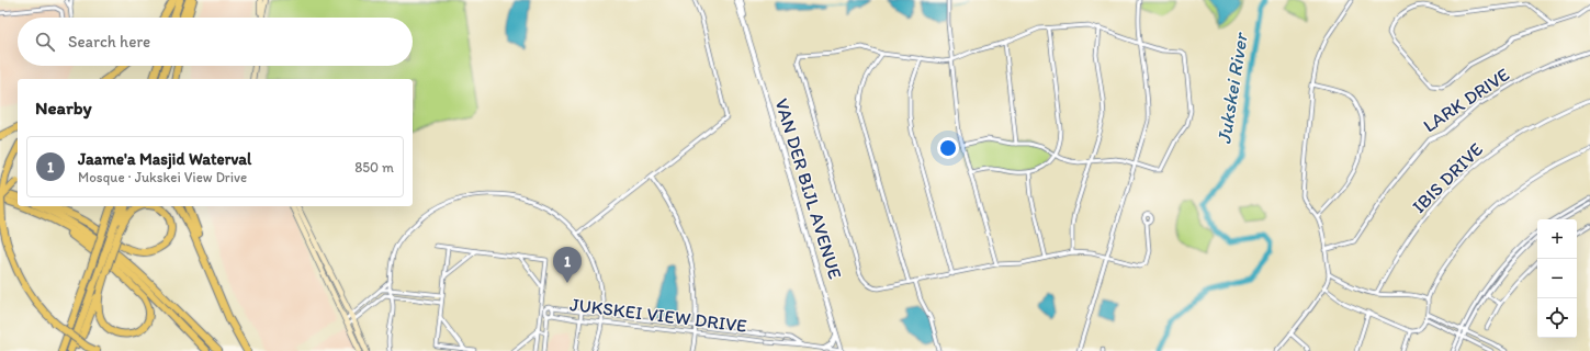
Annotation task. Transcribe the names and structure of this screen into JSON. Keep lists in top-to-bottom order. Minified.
{"streets":{"street":["LARK DRIVE","IBIS DRIVE","VAN DER BIJL AVENUE","JUKSKEI VIEW DRIVE"]},"crossings":[["VAN DER BIJL AVENUE","JUKSKEI VIEW DRIVE"]],"water":["Jukskei River"],"page":{"search":"Search here","heading":"Nearby","list":[{"mark":"1","name":"Jaame'a Masjid Waterval","note":"Mosque · Jukskei View Drive","value":"850 m"}],"map_buttons":["+","−"],"pins":"1"}}
